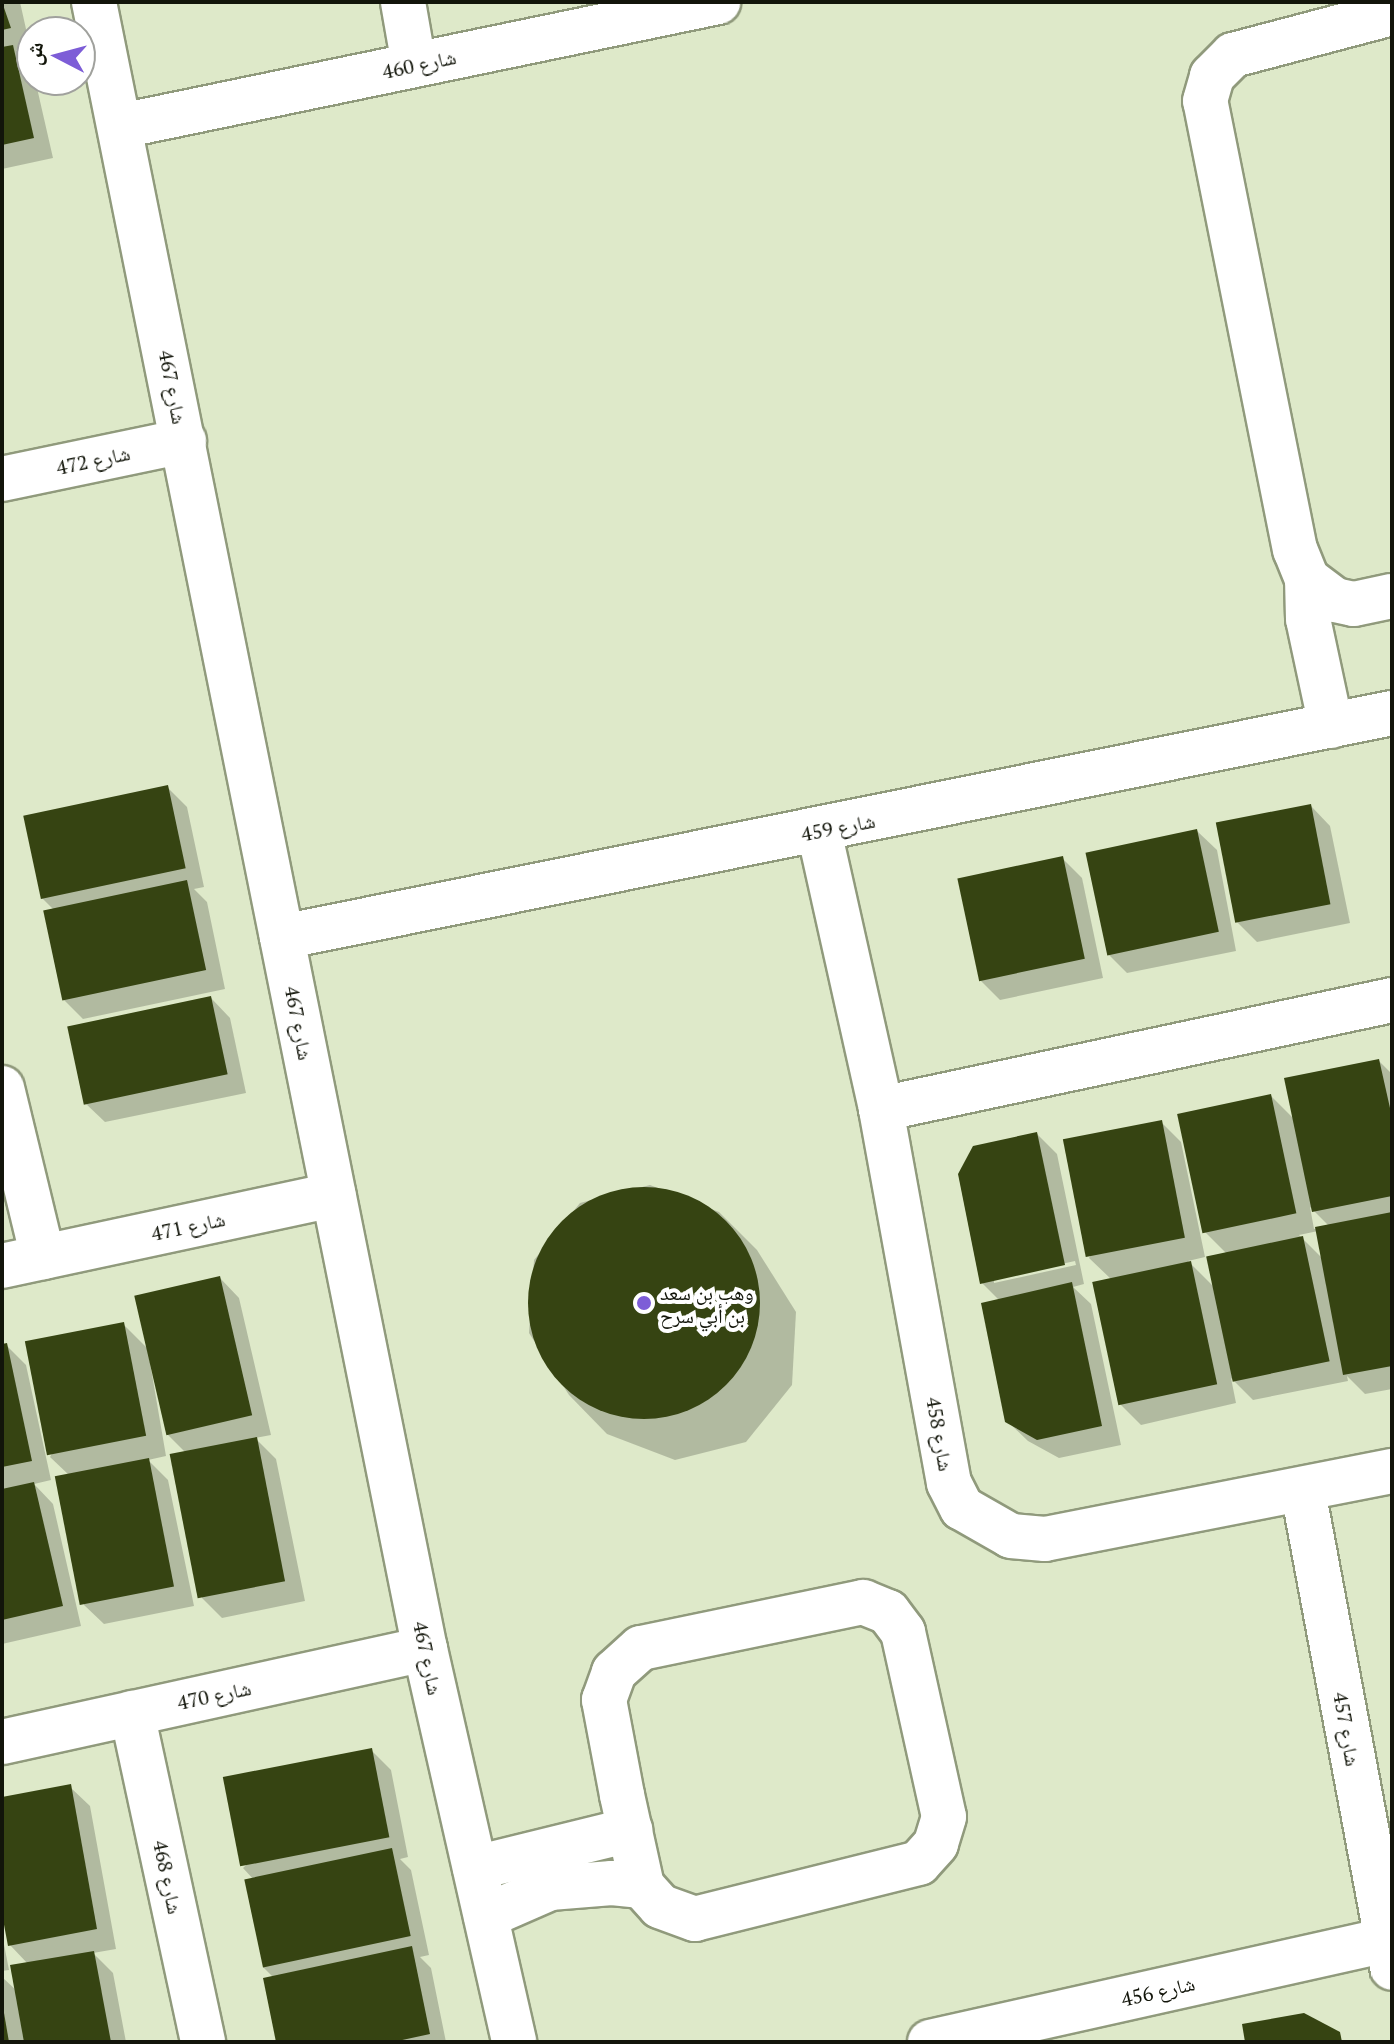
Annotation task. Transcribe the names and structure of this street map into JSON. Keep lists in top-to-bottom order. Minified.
{"streets":{"street":["شارع 460","شارع 467","شارع 472","شارع 459","شارع 471","شارع 458","شارع 470","شارع 457","شارع 468","شارع 456"]},"crossings":[["شارع 460","شارع 467"],["شارع 467","شارع 472"],["شارع 467","شارع 459"],["شارع 467","شارع 471"],["شارع 467","شارع 470"],["شارع 459","شارع 458"],["شارع 458","شارع 457"],["شارع 470","شارع 468"],["شارع 457","شارع 456"]],"places":["وهب بن سعد بن أبي سرح"],"north":"left"}
